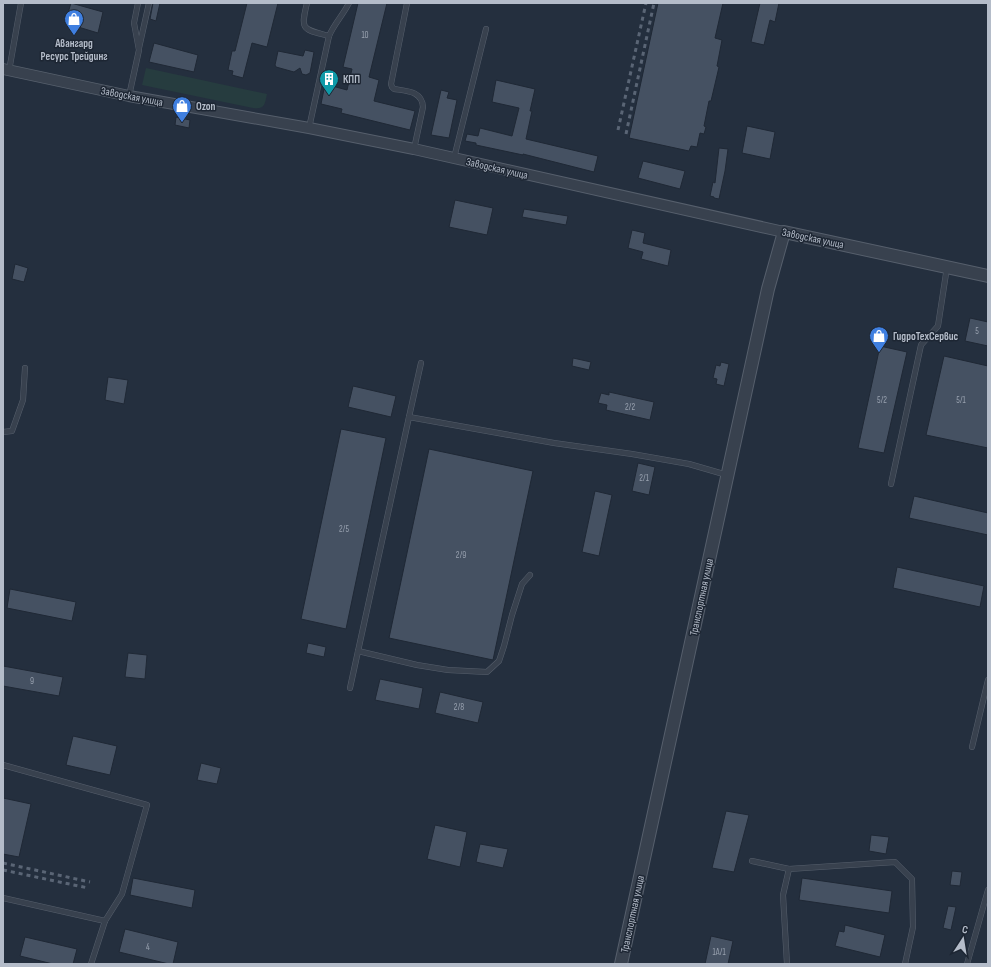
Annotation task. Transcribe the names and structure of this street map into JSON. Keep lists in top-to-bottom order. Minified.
{"streets":{"street":["Заводская улица","Транспортная улица"]},"crossings":[["Заводская улица","Транспортная улица"]],"places":{"shop":["Авангард Ресурс Трейдинг","Ozon","ГидроТехСервис"],"building":["КПП"]},"house_numbers":["10","5","5/2","5/1","2/2","2/1","2/5","2/9","9","2/8","4","1А/1"],"north":"top"}
